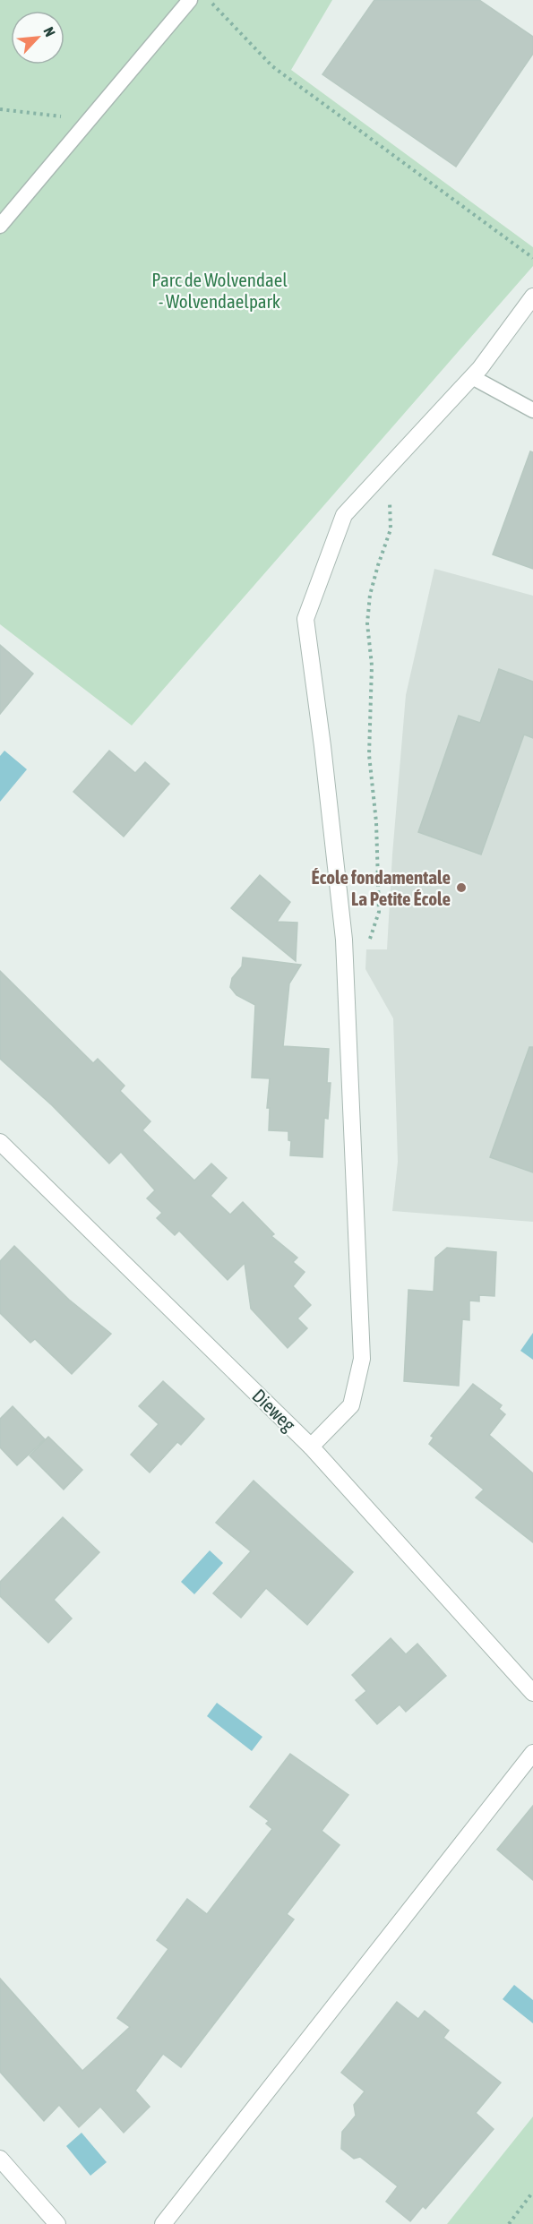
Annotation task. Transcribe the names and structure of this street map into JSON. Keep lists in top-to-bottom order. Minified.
{"streets":{"street":["Dieweg"]},"parks":["Parc de Wolvendael - Wolvendaelpark"],"places":["École fondamentale La Petite École"],"north":"top right"}
